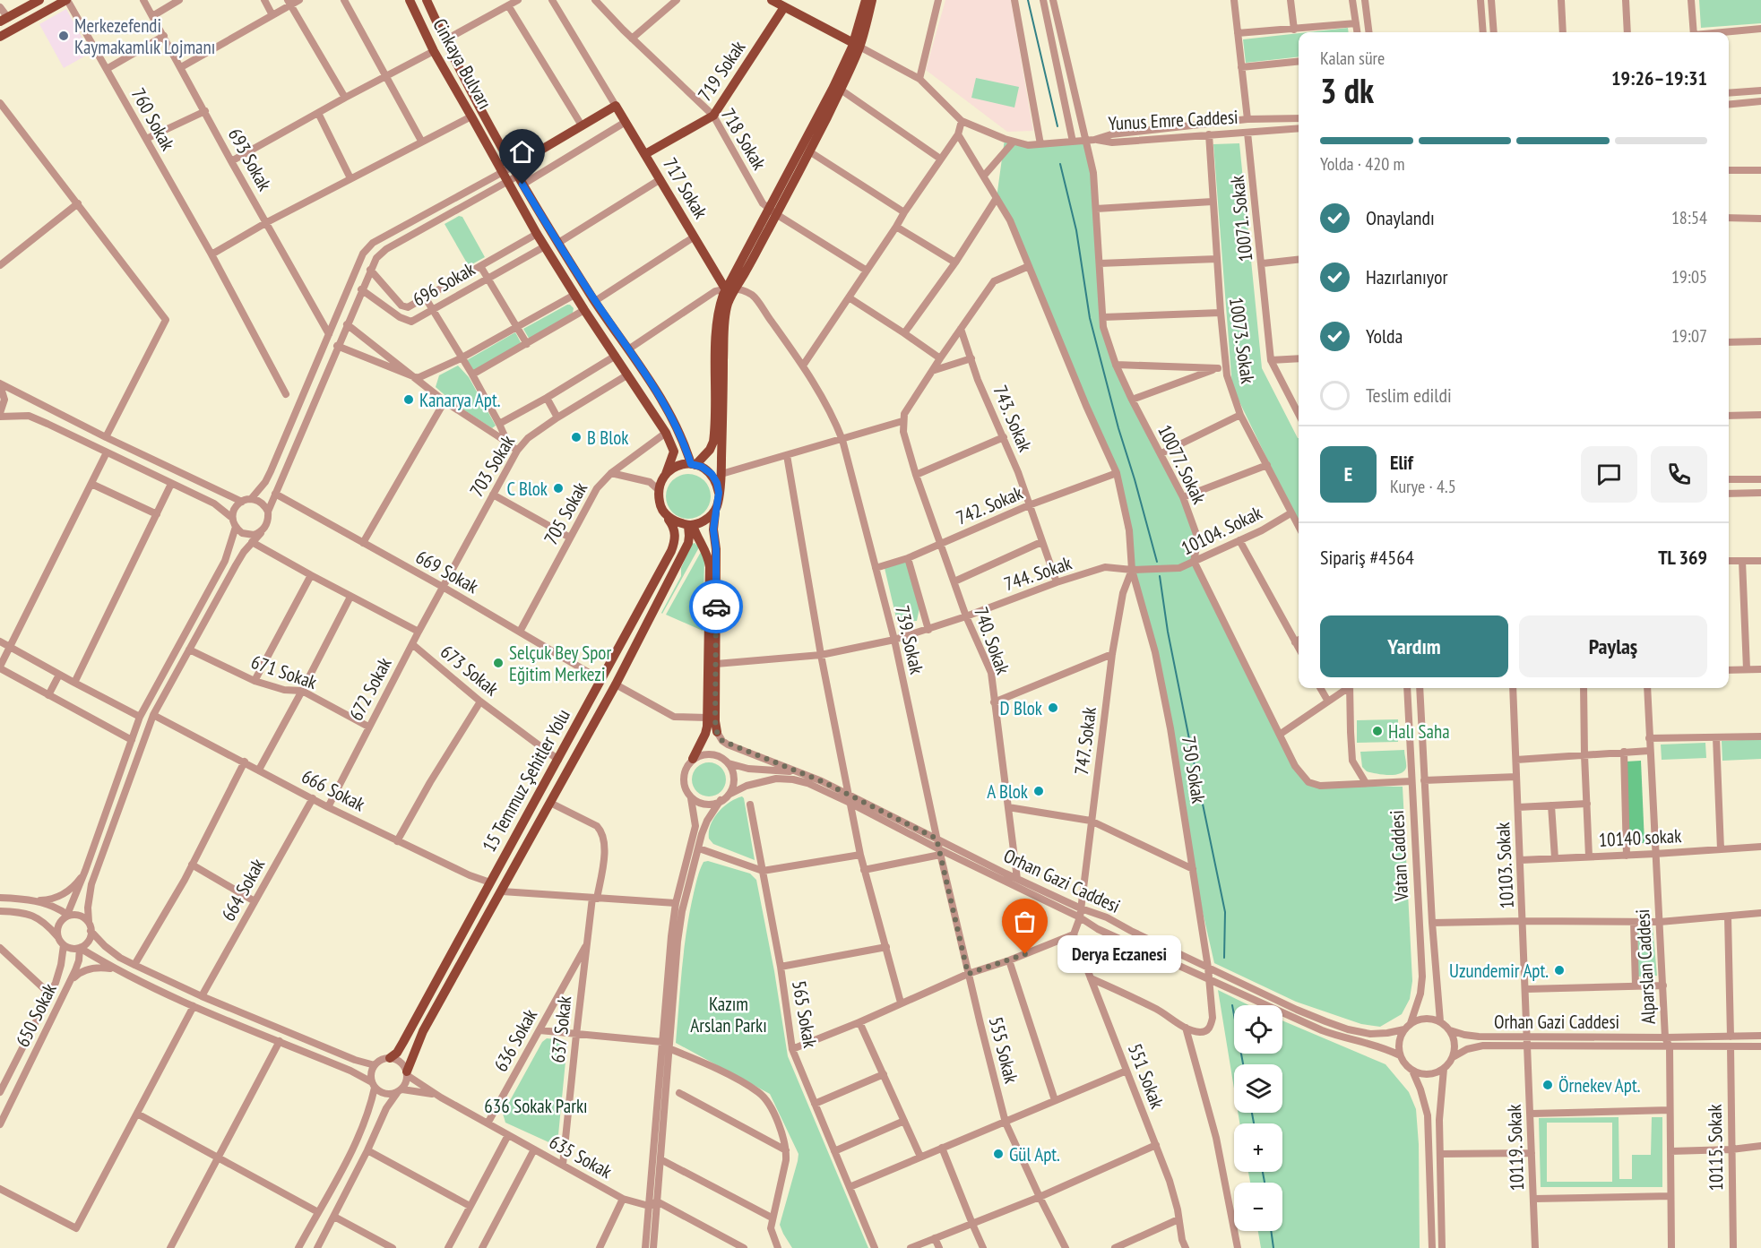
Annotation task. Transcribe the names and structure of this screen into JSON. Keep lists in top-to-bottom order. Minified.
{"streets":{"main road":["Cinkaya Bulvarı","719 Sokak","717 Sokak","15 Temmuz Şehitler Yolu"],"street":["760 Sokak","Yunus Emre Caddesi","718 Sokak","693 Sokak","10071. Sokak","696 Sokak","10073. Sokak","743. Sokak","10077. Sokak","703 Sokak","742. Sokak","705 Sokak","10104. Sokak","669 Sokak","744. Sokak","739. Sokak","740. Sokak","673 Sokak","671 Sokak","672 Sokak","747. Sokak","750 Sokak","666 Sokak","10140 sokak","Vatan Caddesi","10103. Sokak","Orhan Gazi Caddesi","664 Sokak","Alparslan Caddesi","565 Sokak","650 Sokak","637 Sokak","636 Sokak","555 Sokak","551 Sokak","10119. Sokak","10115. Sokak","635 Sokak"]},"crossings":[["Cinkaya Bulvarı","696 Sokak"],["Cinkaya Bulvarı","703 Sokak"],["Cinkaya Bulvarı","705 Sokak"],["Cinkaya Bulvarı","15 Temmuz Şehitler Yolu"],["719 Sokak","718 Sokak"],["719 Sokak","717 Sokak"],["Yunus Emre Caddesi","10071. Sokak"],["Yunus Emre Caddesi","10073. Sokak"],["Yunus Emre Caddesi","10077. Sokak"],["10073. Sokak","10104. Sokak"],["743. Sokak","742. Sokak"],["743. Sokak","744. Sokak"],["10077. Sokak","10104. Sokak"],["703 Sokak","669 Sokak"],["703 Sokak","672 Sokak"],["742. Sokak","739. Sokak"],["742. Sokak","740. Sokak"],["705 Sokak","669 Sokak"],["10104. Sokak","744. Sokak"],["10104. Sokak","747. Sokak"],["10104. Sokak","750 Sokak"],["669 Sokak","672 Sokak"],["669 Sokak","15 Temmuz Şehitler Yolu"],["744. Sokak","739. Sokak"],["744. Sokak","740. Sokak"],["744. Sokak","747. Sokak"],["744. Sokak","750 Sokak"],["739. Sokak","Orhan Gazi Caddesi"],["739. Sokak","555 Sokak"],["740. Sokak","Orhan Gazi Caddesi"],["673 Sokak","672 Sokak"],["673 Sokak","15 Temmuz Şehitler Yolu"],["671 Sokak","672 Sokak"],["672 Sokak","666 Sokak"],["747. Sokak","750 Sokak"],["747. Sokak","Orhan Gazi Caddesi"],["750 Sokak","Orhan Gazi Caddesi"],["15 Temmuz Şehitler Yolu","666 Sokak"],["15 Temmuz Şehitler Yolu","637 Sokak"],["15 Temmuz Şehitler Yolu","635 Sokak"],["666 Sokak","664 Sokak"],["10140 sokak","10103. Sokak"],["10140 sokak","Alparslan Caddesi"],["Vatan Caddesi","Orhan Gazi Caddesi"],["10103. Sokak","Orhan Gazi Caddesi"],["10103. Sokak","10119. Sokak"],["Orhan Gazi Caddesi","Alparslan Caddesi"],["Orhan Gazi Caddesi","10119. Sokak"],["Orhan Gazi Caddesi","10115. Sokak"],["637 Sokak","636 Sokak"],["637 Sokak","635 Sokak"],["636 Sokak","635 Sokak"]],"parks":["Kazım Arslan Parkı","636 Sokak Parkı"],"places":["Merkezefendi Kaymakamlık Lojmanı","Kanarya Apt.","B Blok","C Blok","Selçuk Bey Spor Eğitim Merkezi","D Blok","Halı Saha","A Blok","Derya Eczanesi","Uzundemir Apt.","Örnekev Apt.","Gül Apt."],"page":{"heading":["3 dk","Kalan süre","19:26–19:31"],"panel":["Elif","Kurye · 4.5","Sipariş #4564","TL 369"],"bar":"Yolda · 420 m","list":[["Onaylandı","18:54"],["Hazırlanıyor","19:05"],["Yolda","19:07"],"Teslim edildi"],"round":"E","buttons":["Yardım","Paylaş"],"bubble":"Derya Eczanesi","map_buttons":["+","−"]}}
